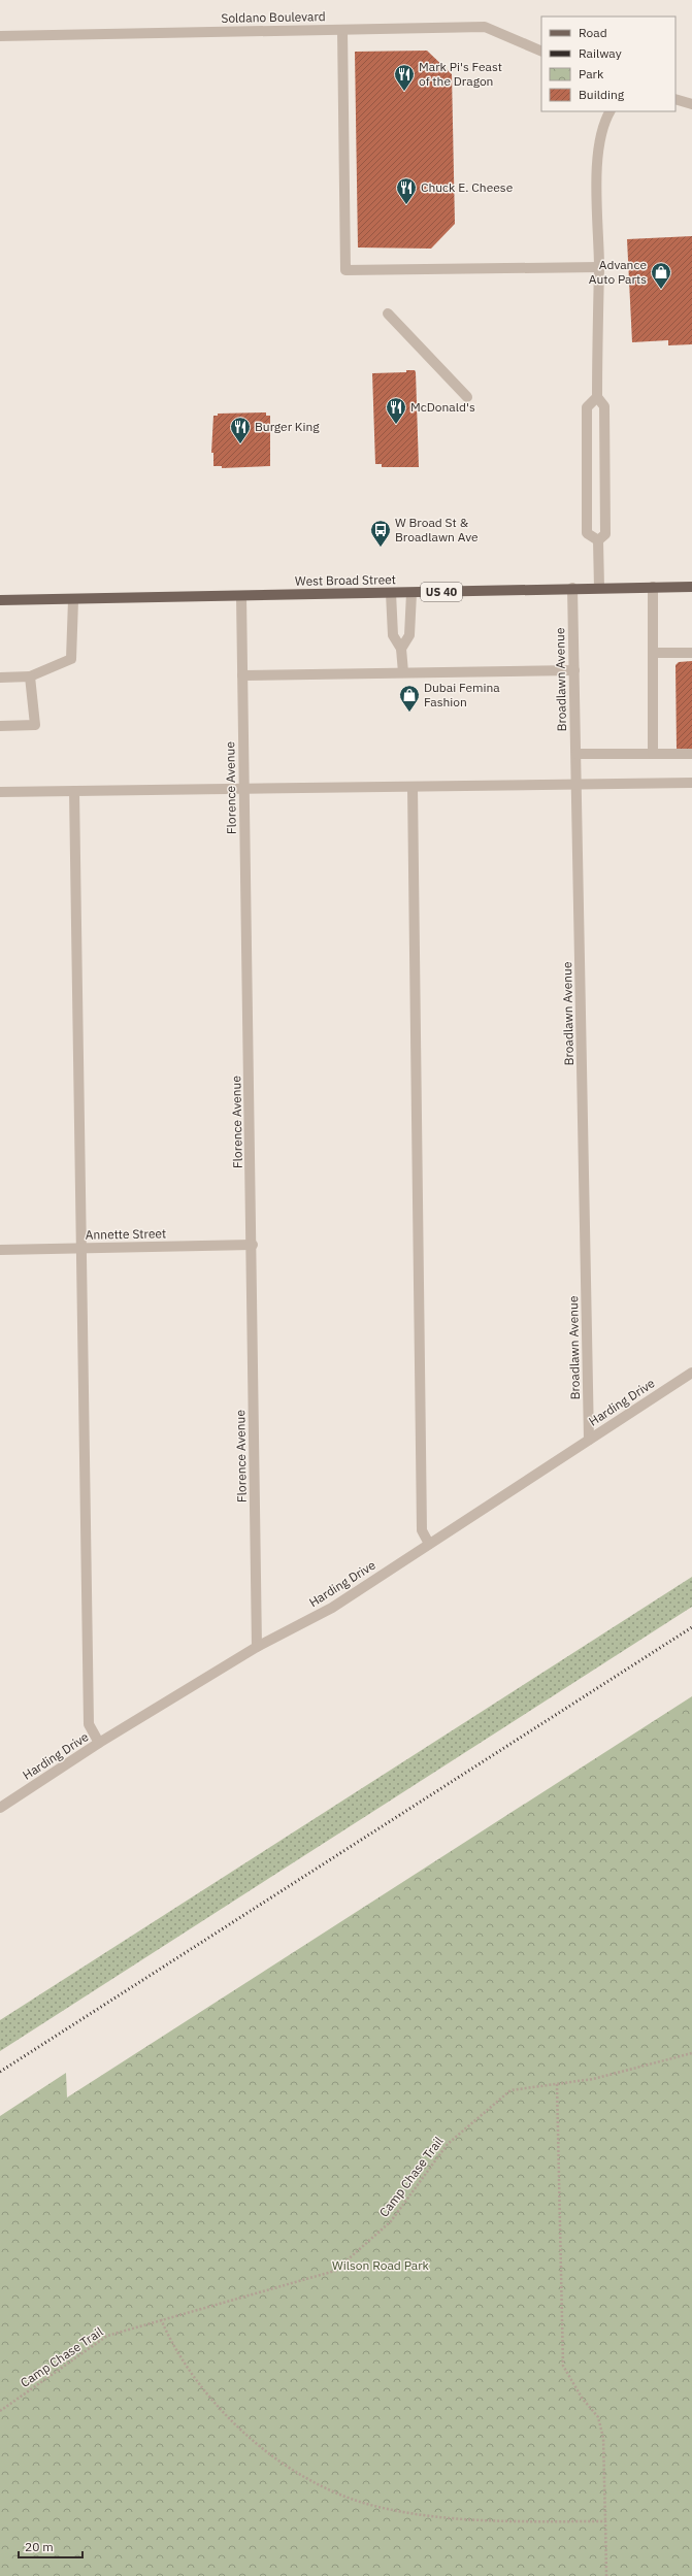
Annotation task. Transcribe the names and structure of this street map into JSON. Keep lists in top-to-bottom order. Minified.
{"streets":{"main road":["West Broad Street","US 40"],"street":["Soldano Boulevard","Broadlawn Avenue","Florence Avenue","Annette Street","Harding Drive"],"path":["Camp Chase Trail"]},"crossings":[["West Broad Street","Broadlawn Avenue"],["West Broad Street","Florence Avenue"],["Broadlawn Avenue","Harding Drive"],["Florence Avenue","Annette Street"],["Florence Avenue","Harding Drive"]],"parks":["Wilson Road Park"],"places":{"restaurant":["Mark Pi's Feast of the Dragon","Chuck E. Cheese","McDonald's","Burger King"],"shop":["Advance Auto Parts","Dubai Femina Fashion"],"bus stop":["W Broad St & Broadlawn Ave"]},"legend":["Road","Railway","Park","Building"],"scale_bar":"20 m"}
